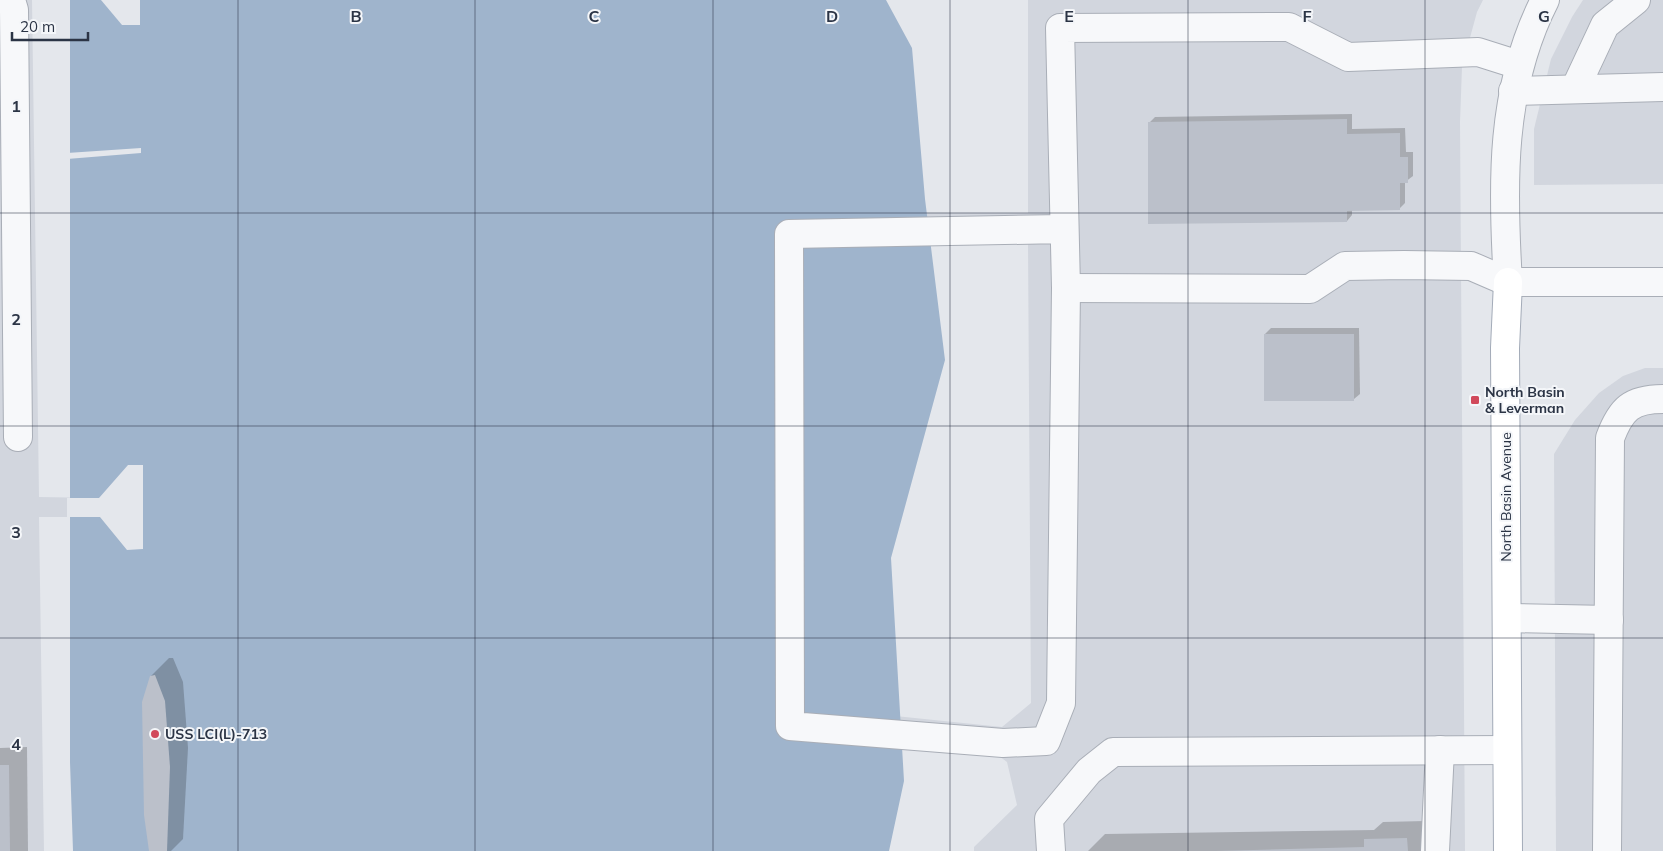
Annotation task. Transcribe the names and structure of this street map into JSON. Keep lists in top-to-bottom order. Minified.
{"streets":{"main road":["North Basin Avenue"]},"places":{"transit":["North Basin & Leverman"],"other":["USS LCI(L)-713"]},"scale_bar":"20 m","grid":{"columns":["B","C","D","E","F","G"],"rows":["1","2","3","4"]}}
